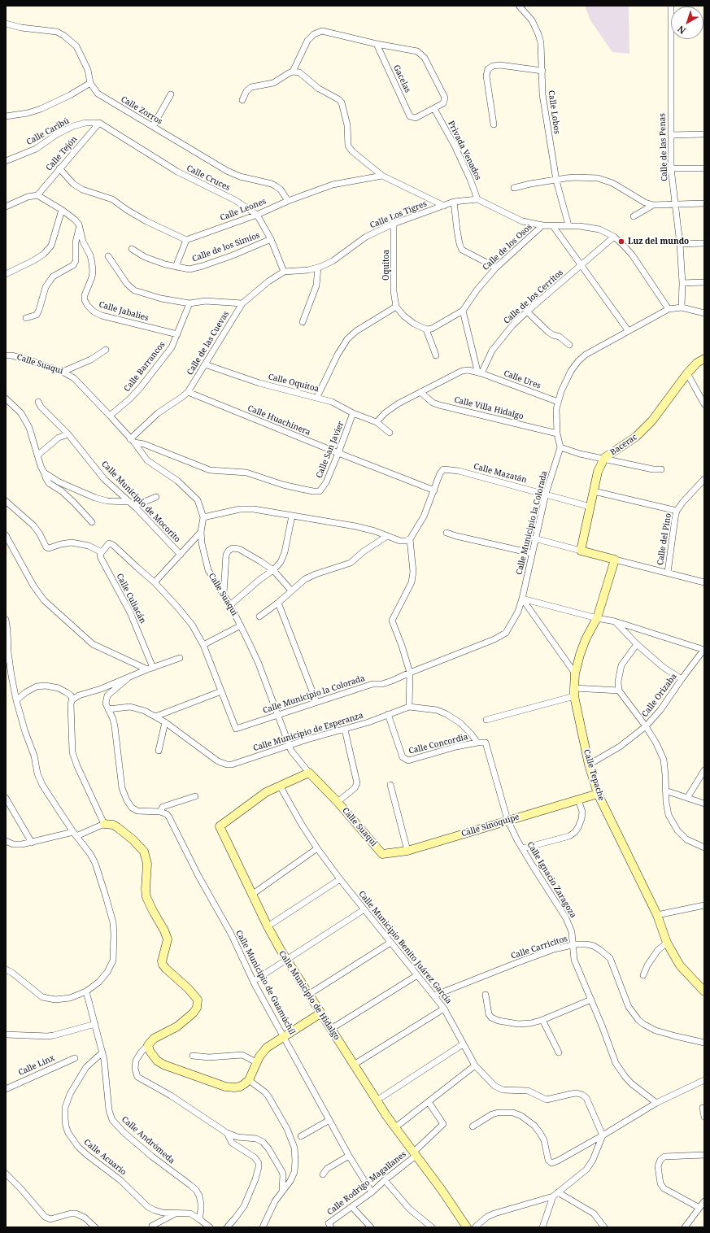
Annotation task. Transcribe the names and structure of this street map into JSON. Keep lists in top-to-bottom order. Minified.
{"streets":{"street":["Gacelas","Calle Zorros","Calle Lobos","Calle Caribú","Calle de las Penas","Privada Venados","Calle Tejón","Calle Cruces","Calle Leones","Calle Los Tigres","Calle de los Simios","Calle de los Osos","Oquitoa","Calle de los Cerritos","Calle Jabalies","Calle de las Cuevas","Calle Suaqui","Calle Barrancos","Calle Ures","Calle Oquitoa","Calle Villa Hidalgo","Calle Huachinera","Bacerac","Calle San Javier","Calle Mazatán","Calle Municipio de Mocorito","Calle Municipio la Colorada","Calle del Pino","Calle Culiacán","Calle Orizaba","Calle Municipio de Esperanza","Calle Concordia","Calle Tepache","Calle Sinoquipe","Calle Ignacio Zaragoza","Calle Municipio Benito Juárez García","Calle Carricitos","Calle Municipio de Guamúchil","Calle Municipio de Hidalgo","Calle Linx","Calle Andrómeda","Calle Acuario","Calle Rodrigo Magallanes"]},"crossings":[["Gacelas","Privada Venados"],["Calle Zorros","Calle Leones"],["Calle Caribú","Calle Tejón"],["Calle Caribú","Calle Cruces"],["Privada Venados","Calle Los Tigres"],["Calle Tejón","Calle Cruces"],["Calle Tejón","Calle Jabalies"],["Calle Cruces","Calle Leones"],["Calle Cruces","Calle Los Tigres"],["Calle Cruces","Calle de los Simios"],["Calle Los Tigres","Oquitoa"],["Calle Los Tigres","Calle de las Cuevas"],["Calle de los Cerritos","Calle Ures"],["Calle Jabalies","Calle Barrancos"],["Calle de las Cuevas","Calle Oquitoa"],["Calle de las Cuevas","Calle Huachinera"],["Calle Suaqui","Calle Barrancos"],["Calle Suaqui","Calle San Javier"],["Calle Suaqui","Calle Municipio la Colorada"],["Calle Suaqui","Calle Municipio de Esperanza"],["Calle Suaqui","Calle Sinoquipe"],["Calle Oquitoa","Calle San Javier"],["Calle Huachinera","Calle San Javier"],["Calle Huachinera","Calle Mazatán"],["Bacerac","Calle Mazatán"],["Calle Mazatán","Calle Municipio la Colorada"],["Calle Orizaba","Calle Tepache"],["Calle Municipio de Esperanza","Calle Concordia"],["Calle Concordia","Calle Ignacio Zaragoza"],["Calle Tepache","Calle Sinoquipe"],["Calle Sinoquipe","Calle Ignacio Zaragoza"],["Calle Ignacio Zaragoza","Calle Carricitos"],["Calle Municipio Benito Juárez García","Calle Carricitos"],["Calle Municipio Benito Juárez García","Calle Municipio de Hidalgo"],["Calle Municipio de Guamúchil","Calle Rodrigo Magallanes"],["Calle Municipio de Hidalgo","Calle Rodrigo Magallanes"],["Calle Andrómeda","Calle Acuario"]],"places":["Luz del mundo"],"north":"bottom left"}
